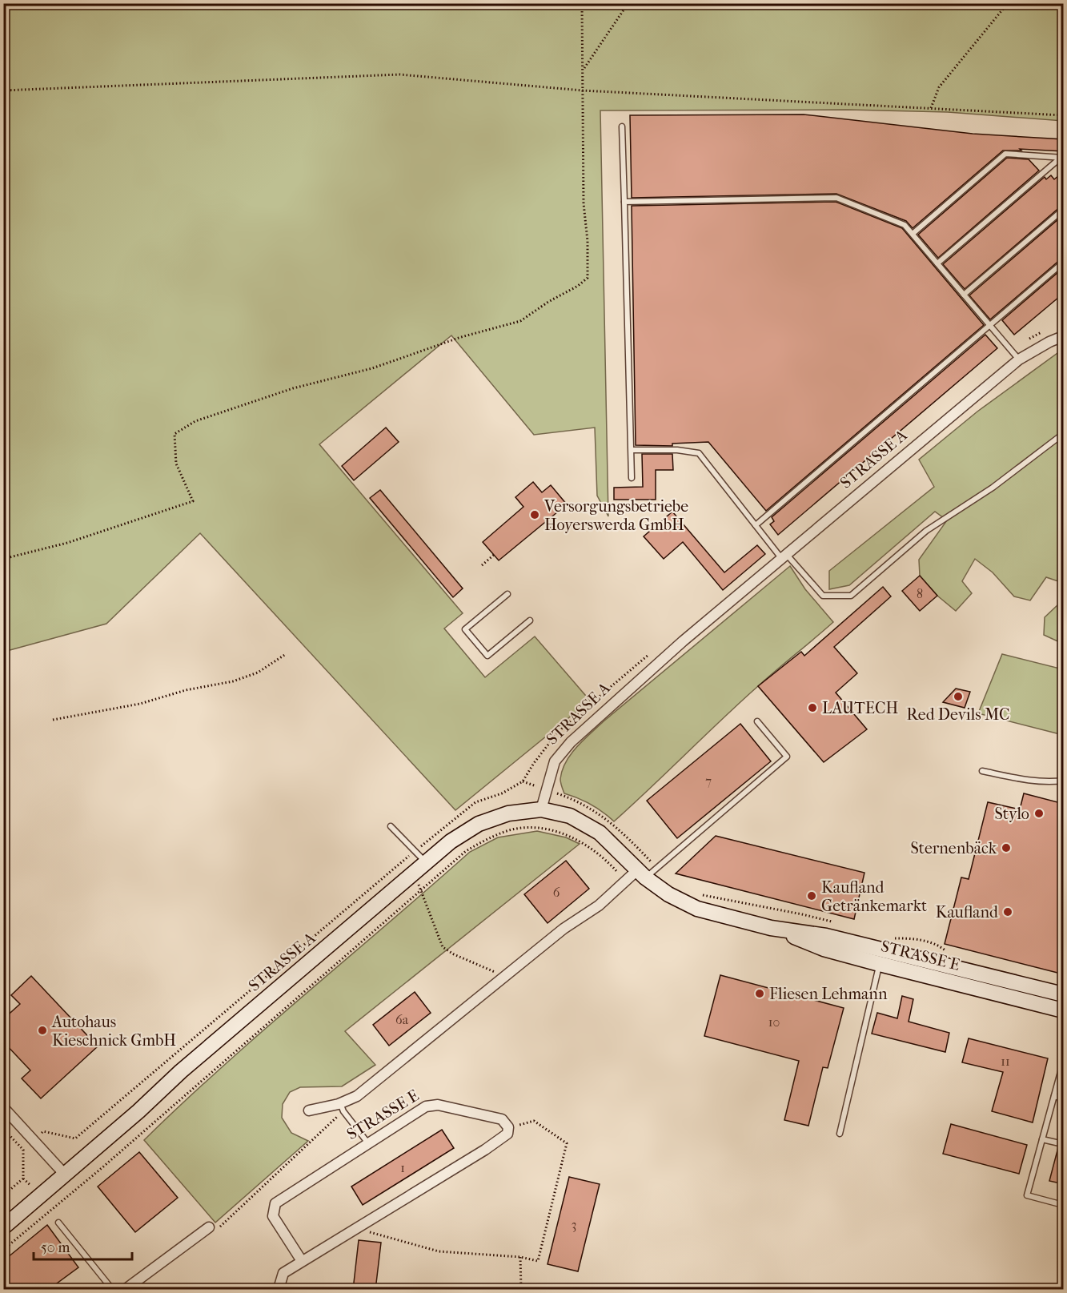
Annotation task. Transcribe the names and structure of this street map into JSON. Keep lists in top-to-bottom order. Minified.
{"streets":{"street":["STRASSE A","STRASSE E"]},"crossings":[["STRASSE A","STRASSE E"]],"places":["Versorgungsbetriebe Hoyerswerda GmbH","Red Devils MC","LAUTECH","Stylo","Sternenbäck","Kaufland Getränkemarkt","Kaufland","Fliesen Lehmann","Autohaus Kieschnick GmbH"],"house_numbers":["8","7","6","6a","10","11","1","3"],"scale_bar":"50 m"}
